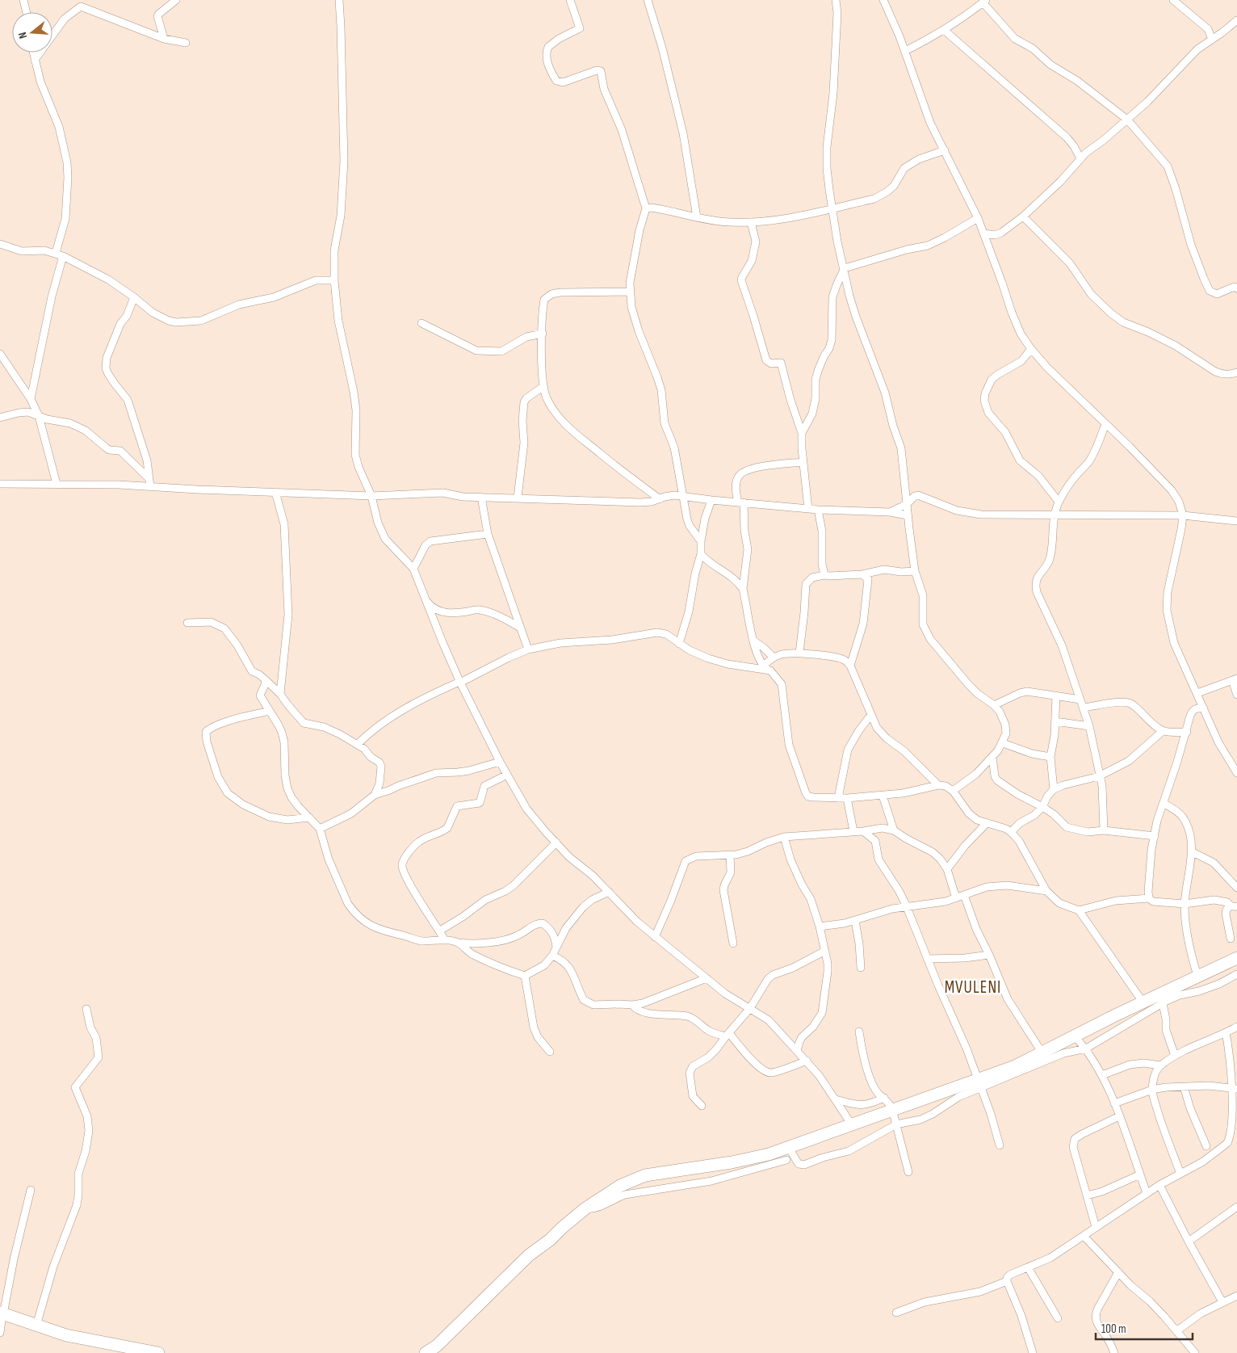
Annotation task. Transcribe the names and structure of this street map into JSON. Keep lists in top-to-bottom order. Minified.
{"districts":["MVULENI"],"scale_bar":"100 m","north":"left"}
